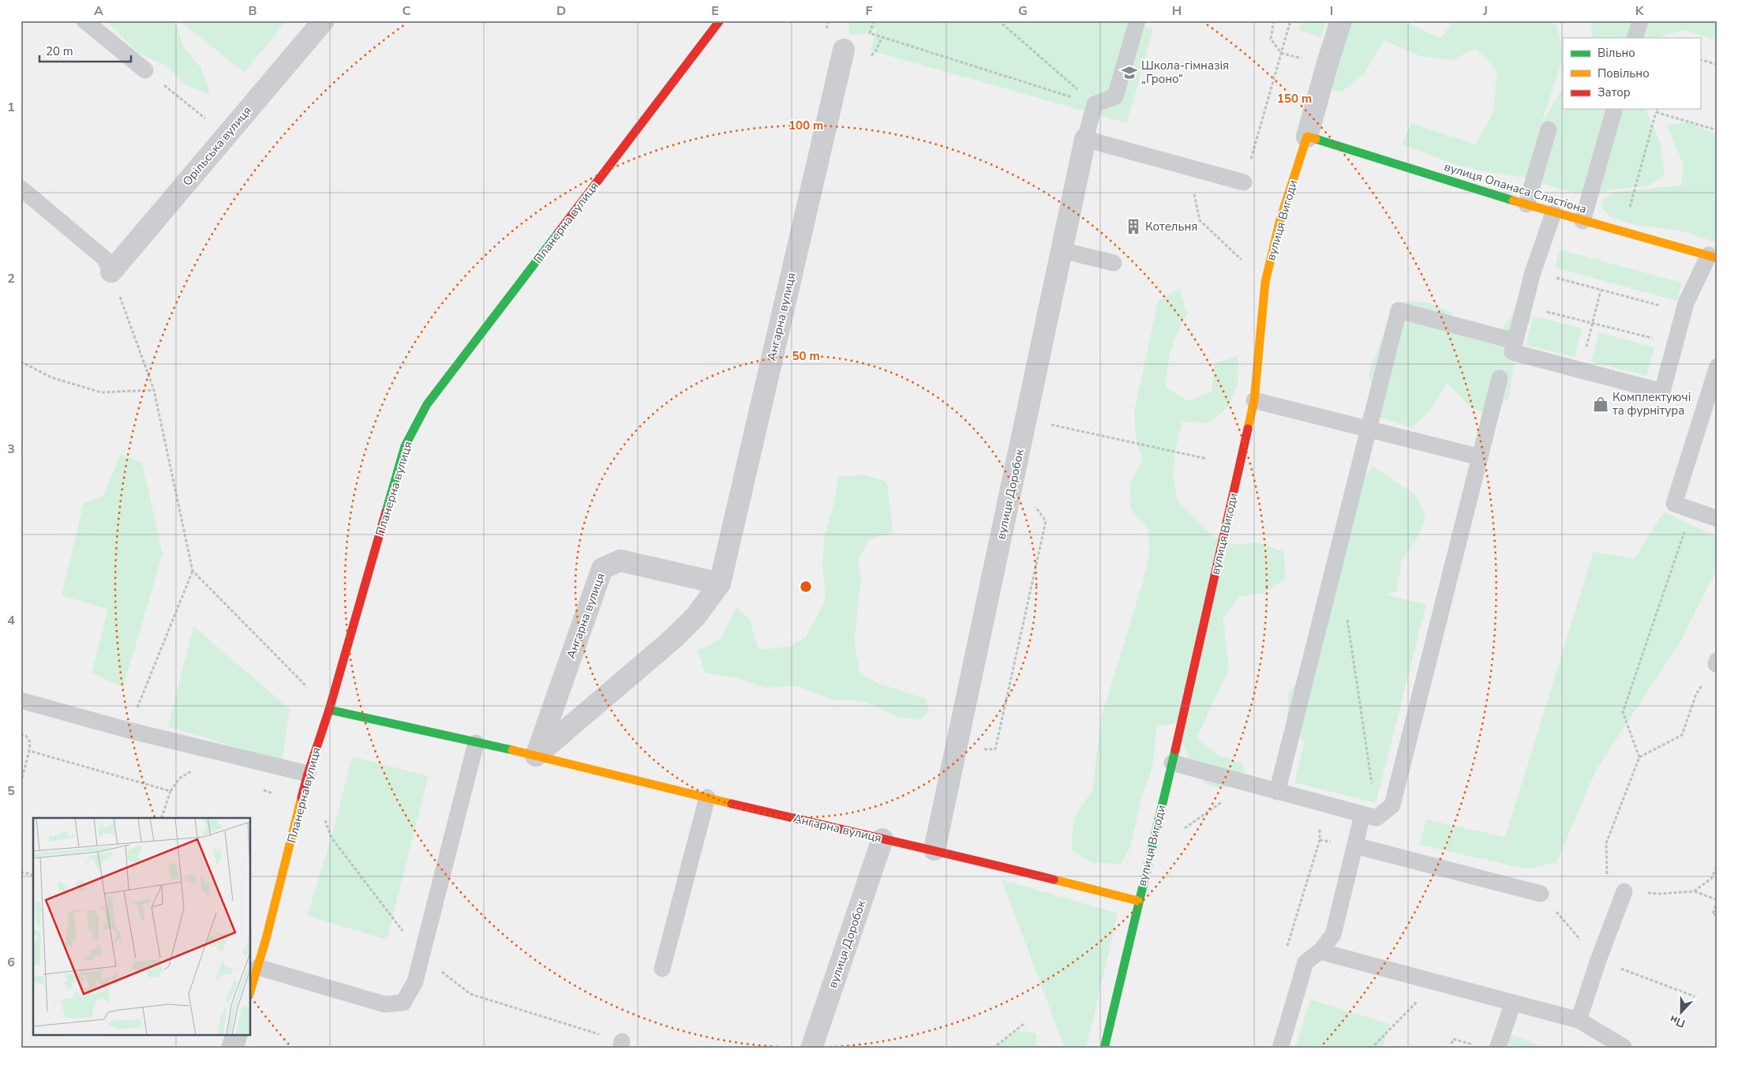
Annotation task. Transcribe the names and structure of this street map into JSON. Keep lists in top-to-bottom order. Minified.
{"streets":{"street":["Орільська вулиця","вулиця Опанаса Сластіона","вулиця Вигоди","Планерна вулиця","Ангарна вулиця","вулиця Доробок"]},"crossings":[["вулиця Опанаса Сластіона","вулиця Вигоди"],["вулиця Вигоди","Ангарна вулиця"],["Планерна вулиця","Ангарна вулиця"],["Ангарна вулиця","вулиця Доробок"]],"places":{"school or university":["Школа-гімназія „Гроно“"],"building":["Котельня"],"shop":["Комплектуючі та фурнітура"]},"legend":["Вільно","Повільно","Затор"],"scale_bar":"20 m","north":"bottom","grid":{"columns":["A","B","C","D","E","F","G","H","I","J","K"],"rows":["1","2","3","4","5","6"]},"rings":["150 m","100 m","50 m"]}
